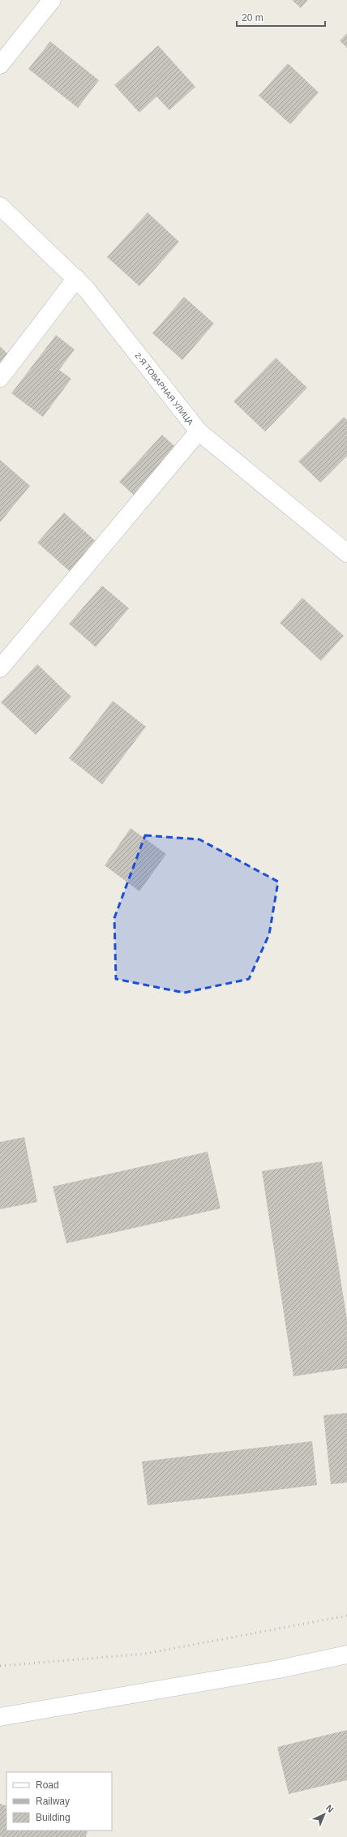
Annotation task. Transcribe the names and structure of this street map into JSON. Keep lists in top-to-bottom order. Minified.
{"streets":{"street":["2-Я ТОВАРНАЯ УЛИЦА"]},"legend":["Road","Railway","Building"],"scale_bar":"20 m","north":"top right"}
